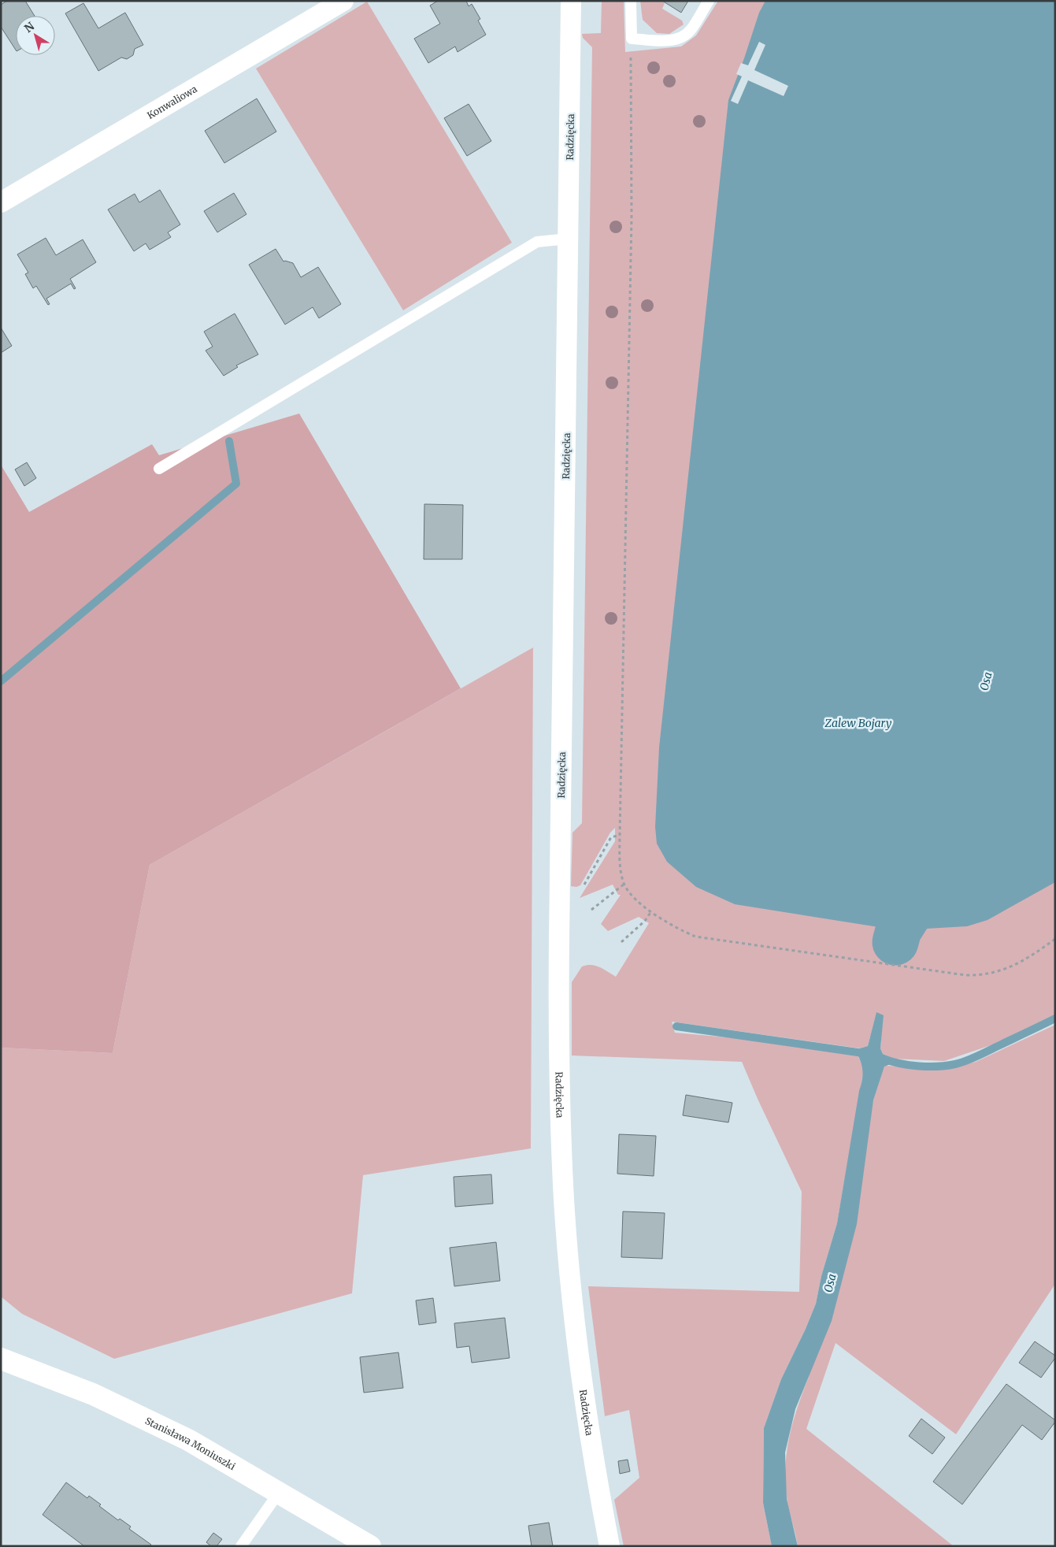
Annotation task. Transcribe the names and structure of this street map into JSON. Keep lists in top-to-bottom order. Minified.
{"streets":{"street":["Konwaliowa","Radzięcka","Stanisława Moniuszki"]},"water":["Osa","Zalew Bojary"],"north":"top left"}
